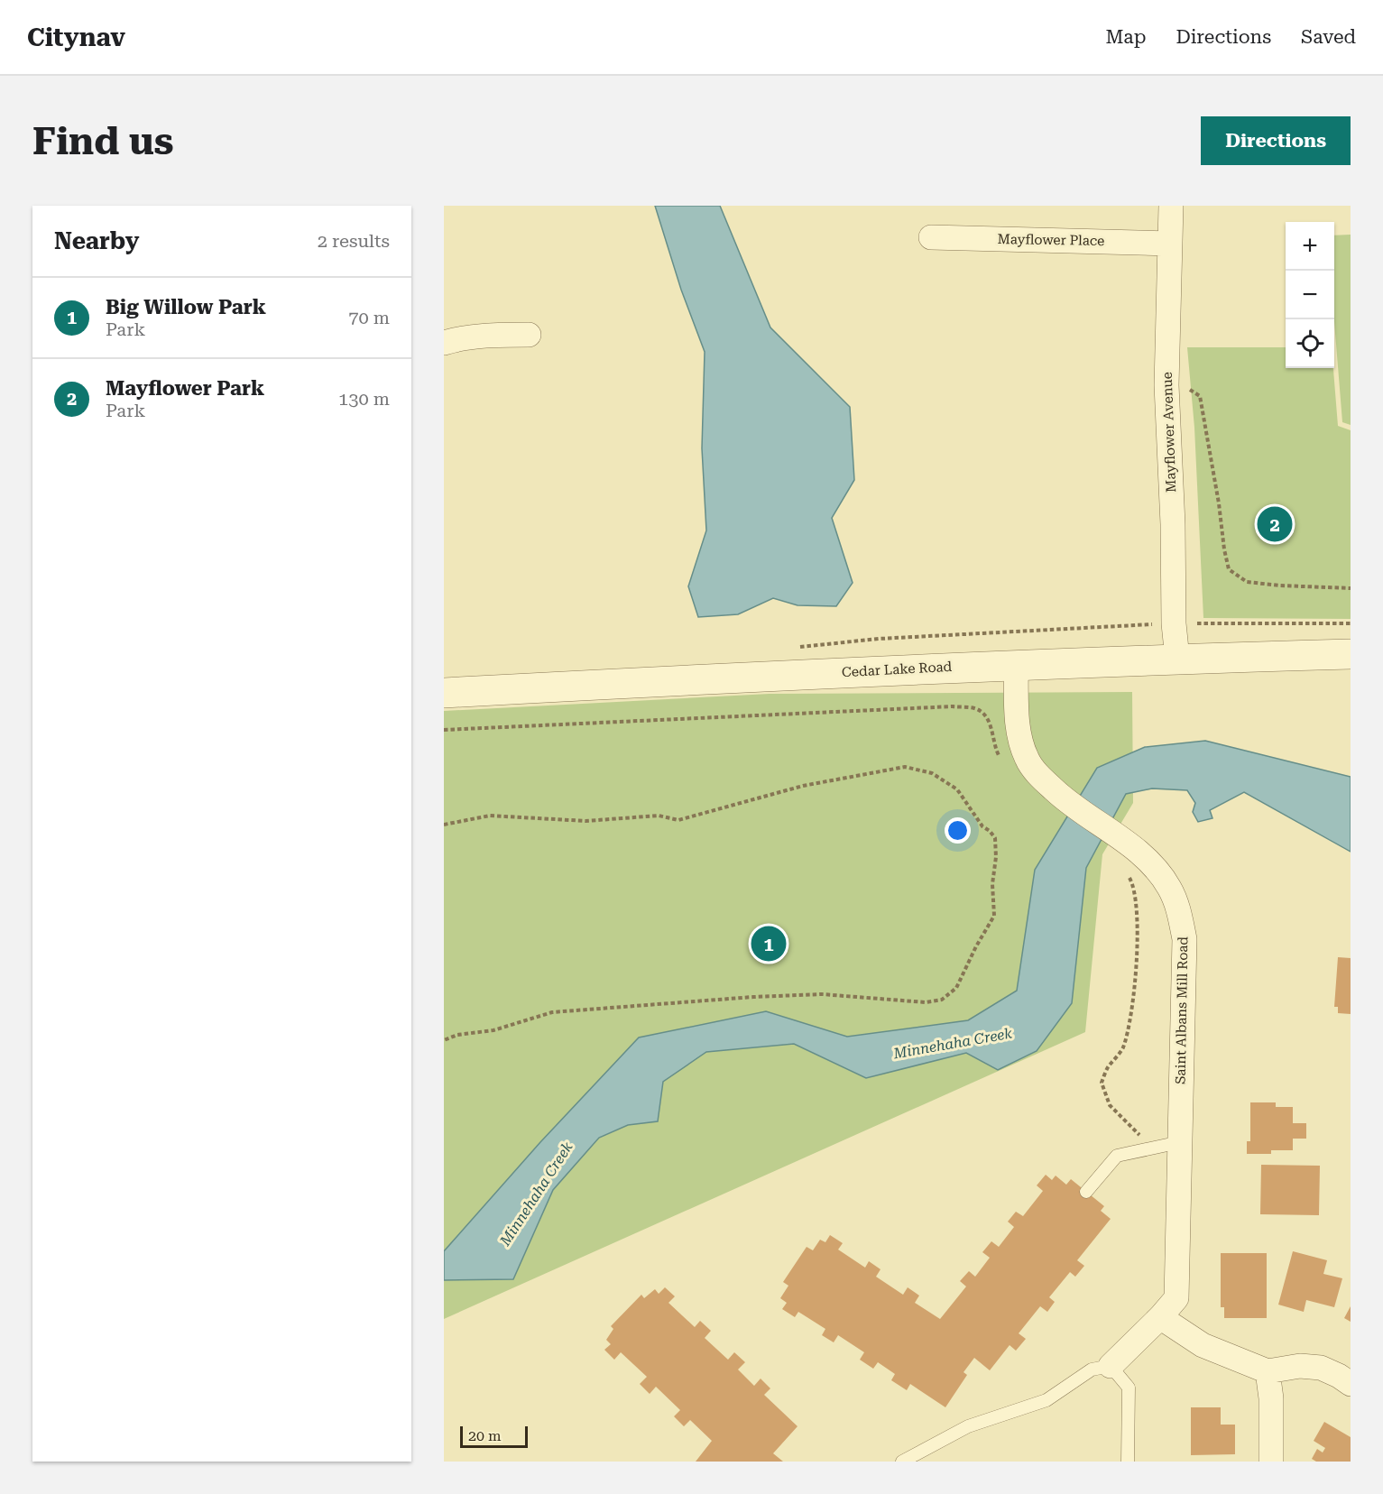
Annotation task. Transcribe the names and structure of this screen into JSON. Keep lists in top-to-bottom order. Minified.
{"streets":{"street":["Mayflower Place","Mayflower Avenue","Cedar Lake Road","Saint Albans Mill Road"]},"crossings":[["Mayflower Place","Mayflower Avenue"],["Mayflower Avenue","Cedar Lake Road"],["Cedar Lake Road","Saint Albans Mill Road"]],"water":["Minnehaha Creek"],"scale_bar":"20 m","page":{"header":"Citynav","nav":["Map","Directions","Saved"],"buttons":"Directions","title":"Find us","heading":["Nearby","2 results"],"map_buttons":["+","−"],"list":[{"mark":"1","name":"Big Willow Park","note":"Park","value":"70 m"},{"mark":"2","name":"Mayflower Park","note":"Park","value":"130 m"}],"pins":["2","1"],"scale":"20 m"}}
